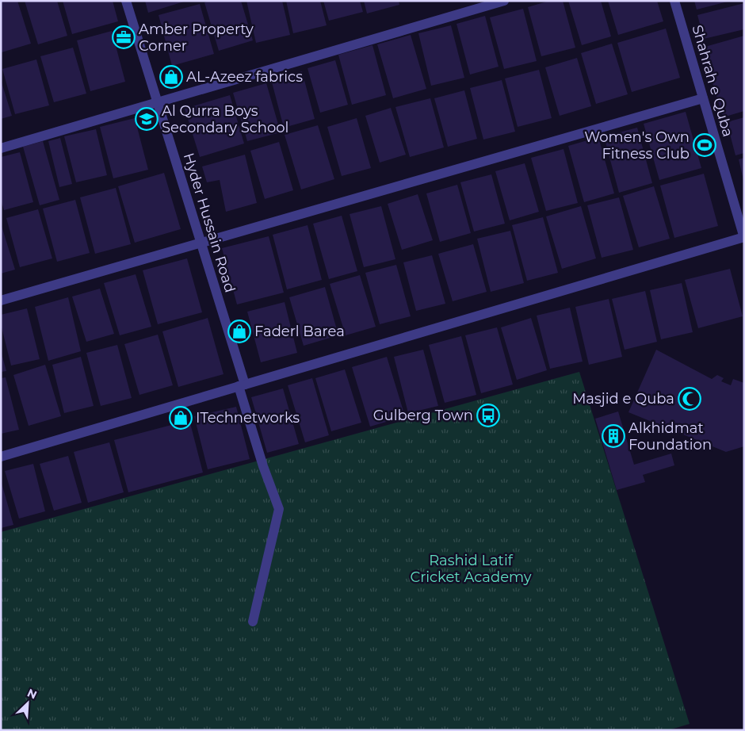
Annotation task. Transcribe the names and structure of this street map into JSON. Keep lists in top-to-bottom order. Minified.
{"streets":{"street":["Shahrah e Quba","Hyder Hussain Road"]},"parks":["Rashid Latif Cricket Academy"],"places":{"office":["Amber Property Corner"],"shop":["AL-Azeez fabrics","Faderl Barea","ITechnetworks"],"school or university":["Al Qurra Boys Secondary School"],"sports":["Women's Own Fitness Club"],"mosque":["Masjid e Quba"],"bus stop":["Gulberg Town"],"building":["Alkhidmat Foundation"]},"north":"top right"}
